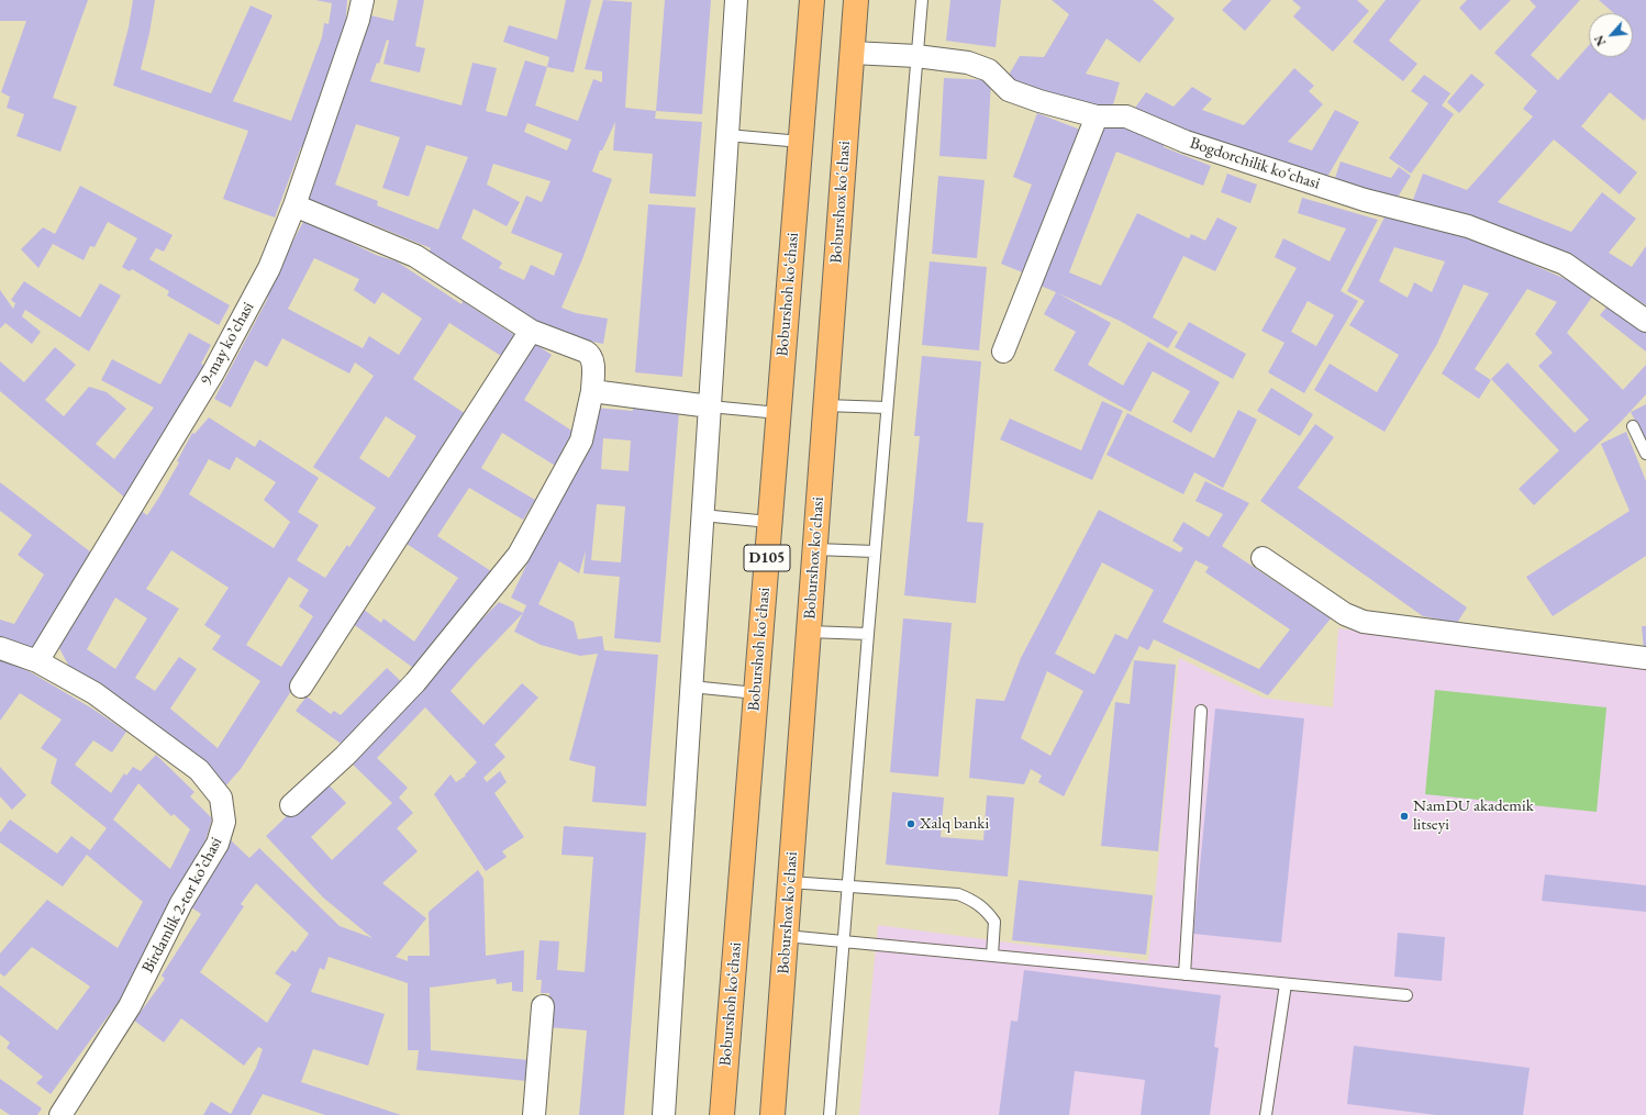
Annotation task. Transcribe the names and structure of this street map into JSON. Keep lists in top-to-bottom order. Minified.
{"streets":{"main road":["Boburshox ko'chasi","Boburshoh koʻchasi","D105"],"street":["Bogdorchilik koʻchasi","9-may koʼchasi","Birdamlik 2-tor koʼchasi"]},"crossings":[["Bogdorchilik koʻchasi","Boburshox ko'chasi"],["9-may koʼchasi","Birdamlik 2-tor koʼchasi"]],"places":["NamDU akademik litseyi","Xalq banki"],"north":"bottom left"}
